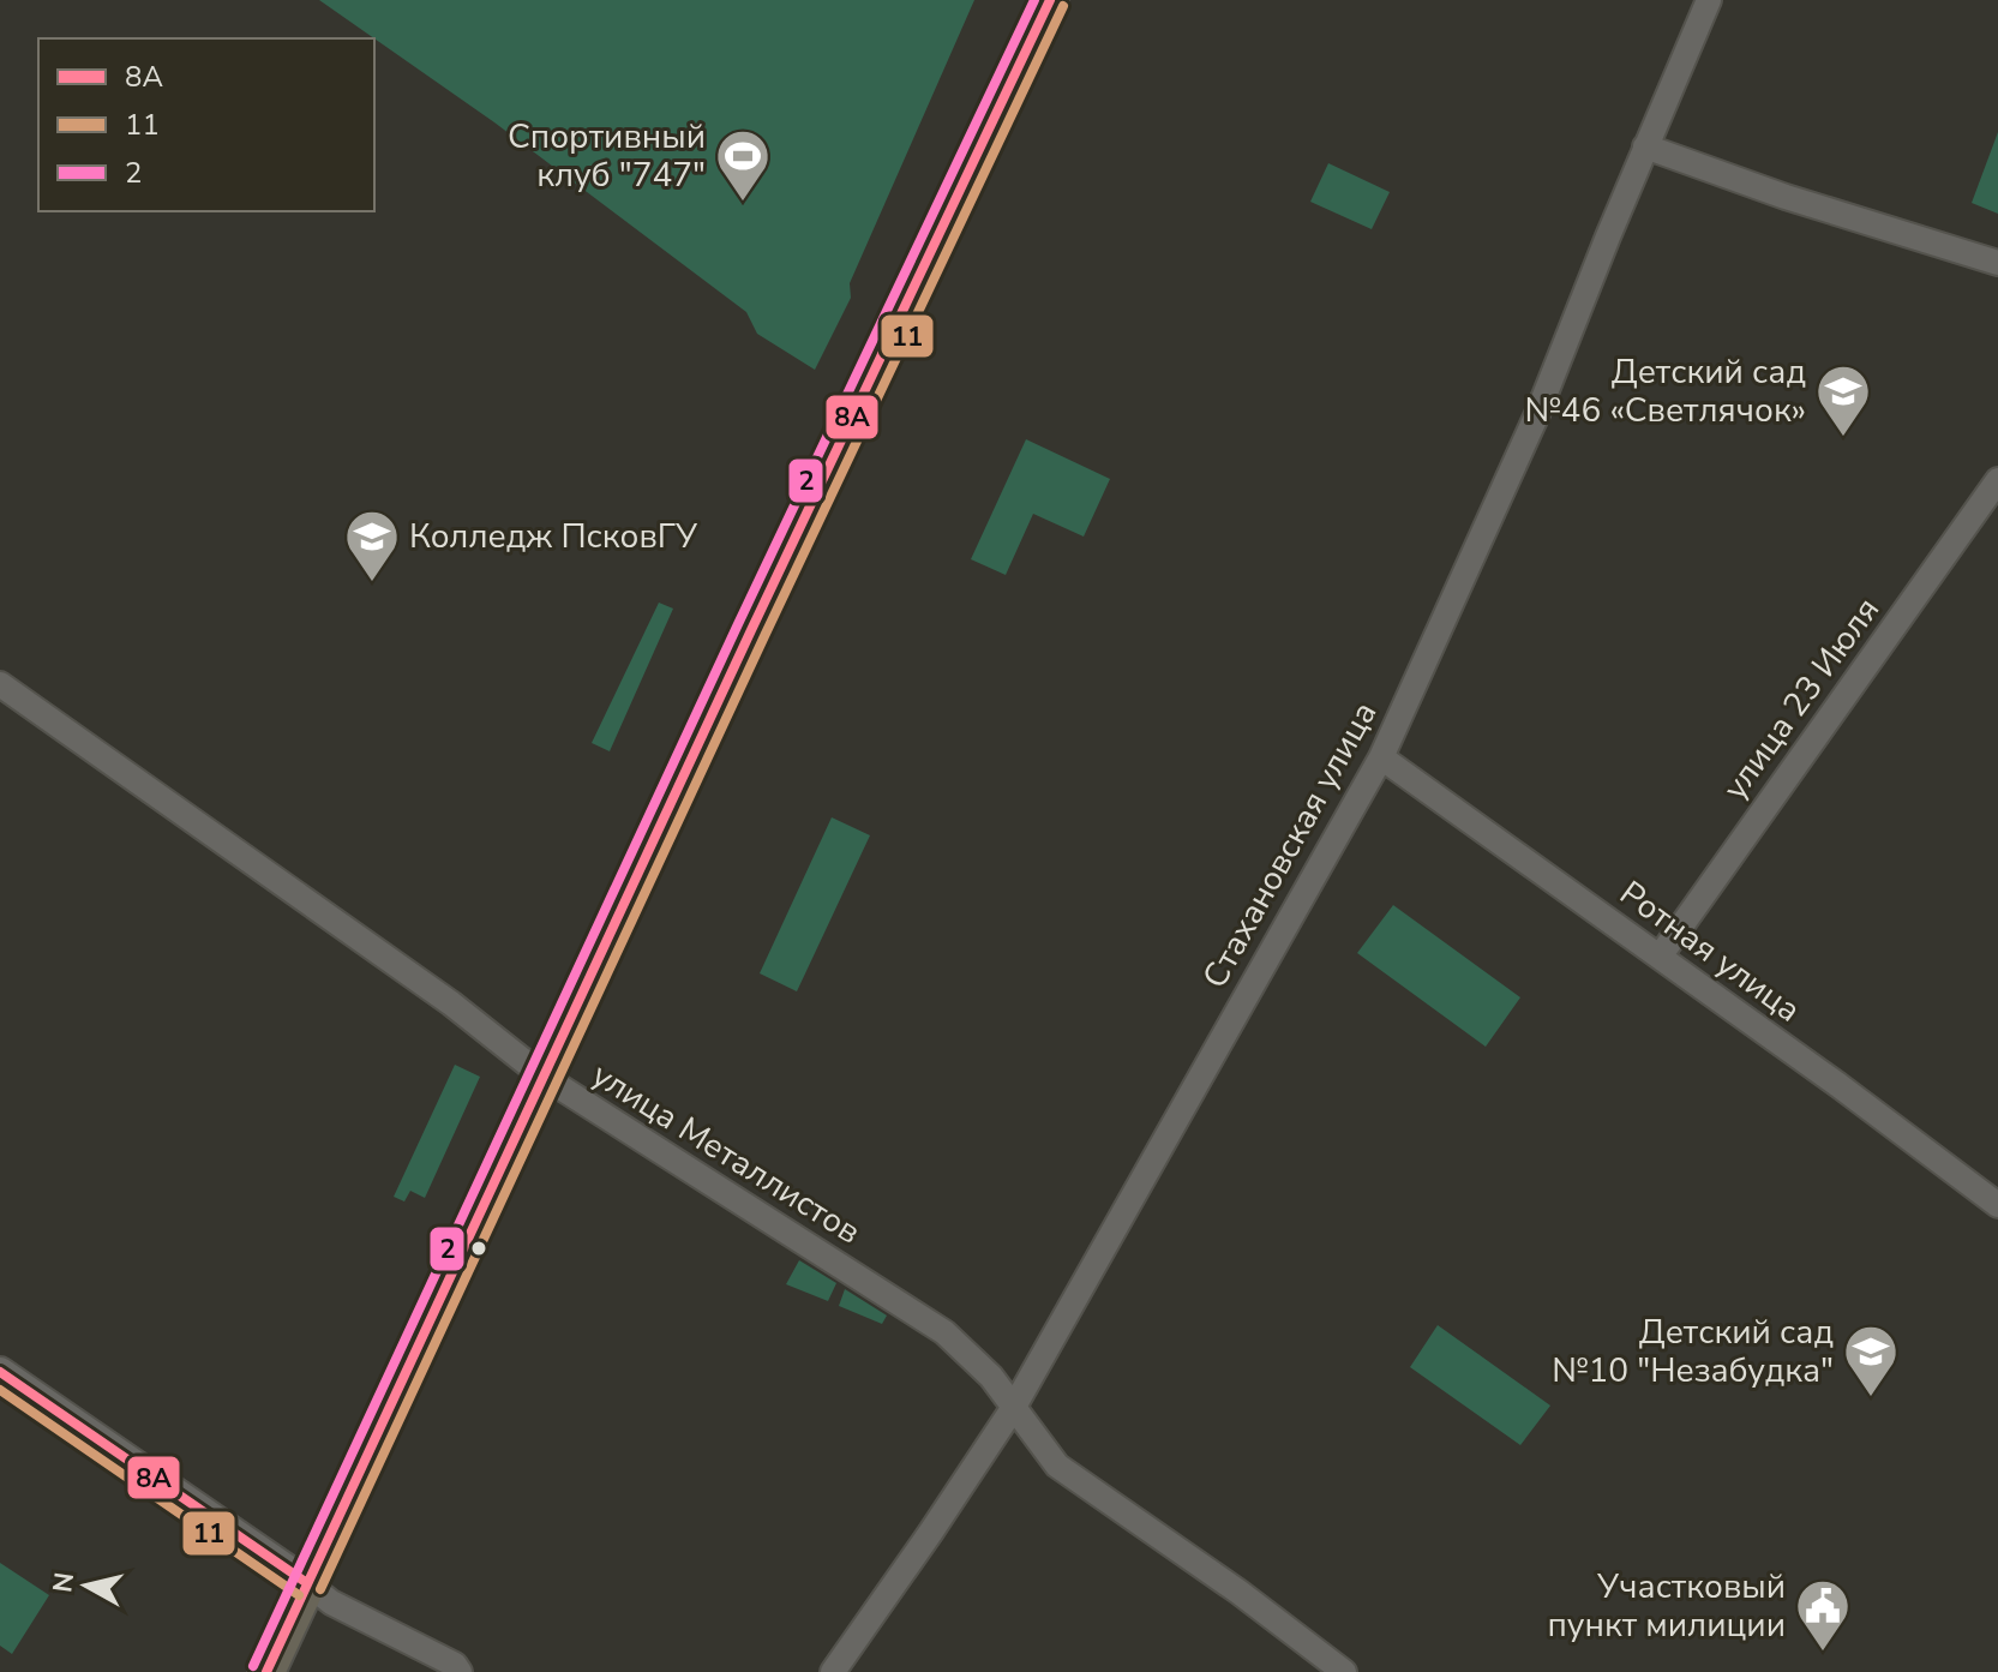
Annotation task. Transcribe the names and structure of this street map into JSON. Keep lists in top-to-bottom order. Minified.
{"streets":{"street":["улица 23 Июля","Стахановская улица","Ротная улица","улица Металлистов"]},"crossings":[["улица 23 Июля","Ротная улица"],["Стахановская улица","Ротная улица"],["Стахановская улица","улица Металлистов"]],"places":{"sports":["Спортивный клуб \"747\""],"school or university":["Детский сад №46 «Светлячок»","Колледж ПсковГУ","Детский сад №10 \"Незабудка\""],"public building":["Участковый пункт милиции"]},"lines":["transit line 8А","transit line 2","transit line 11"],"legend":["8А","11","2"],"north":"left"}
